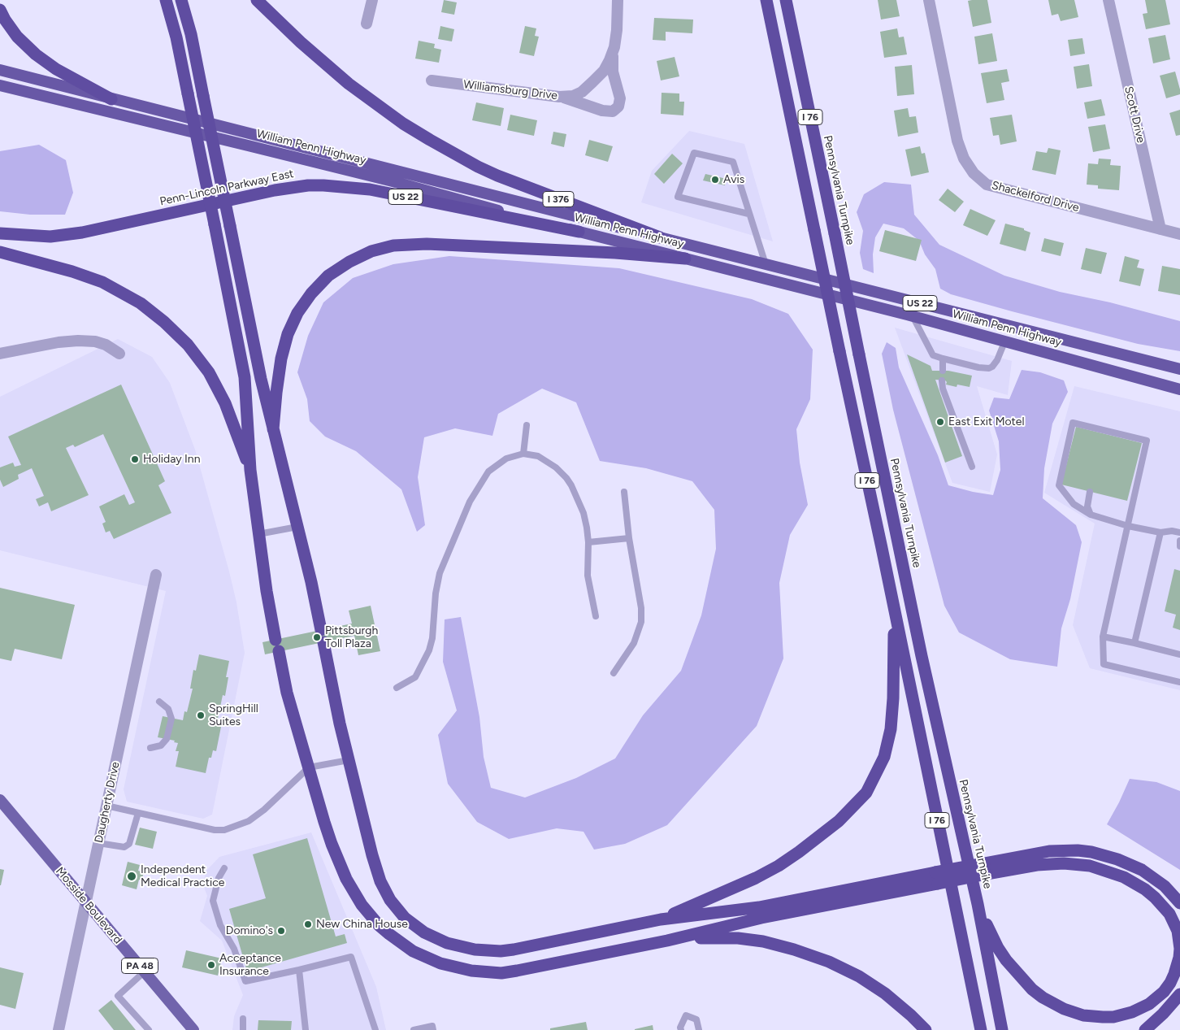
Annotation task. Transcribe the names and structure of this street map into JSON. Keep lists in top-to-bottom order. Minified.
{"streets":{"highway":["I 76","William Penn Highway","Penn-Lincoln Parkway East","Pennsylvania Turnpike","US 22","I 376"],"main road":["Mosside Boulevard","PA 48"],"street":["Williamsburg Drive","Scott Drive","Shackelford Drive","Daugherty Drive"]},"crossings":[["Scott Drive","Shackelford Drive"],["William Penn Highway","Penn-Lincoln Parkway East"],["William Penn Highway","I 376"],["Daugherty Drive","Mosside Boulevard"]],"places":["Avis","East Exit Motel","Holiday Inn","Pittsburgh Toll Plaza","SpringHill Suites","Independent Medical Practice","New China House","Domino's","Acceptance Insurance"]}
